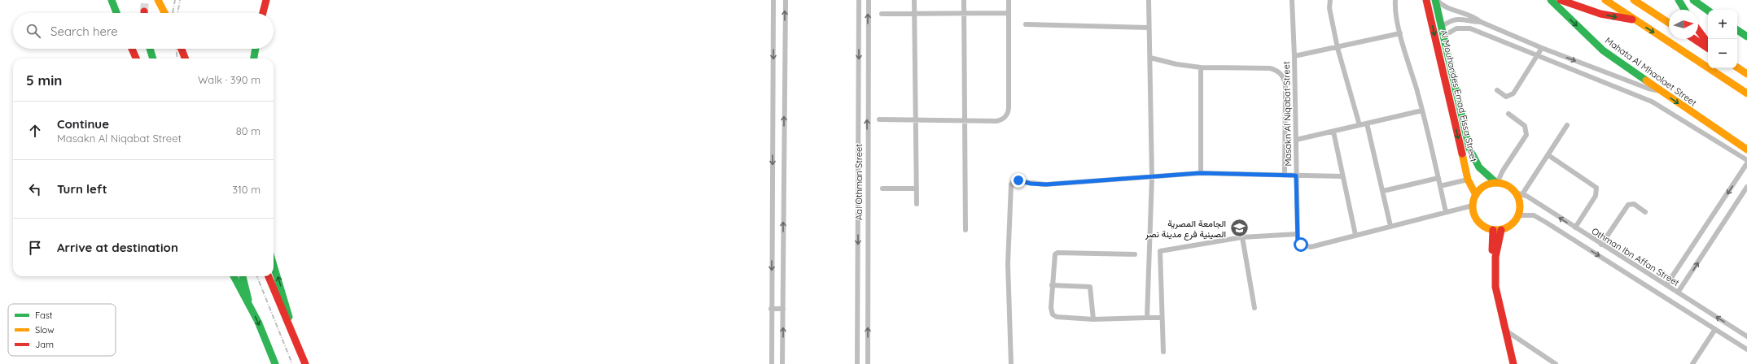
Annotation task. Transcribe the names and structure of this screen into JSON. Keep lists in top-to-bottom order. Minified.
{"streets":{"main road":["Mahata Al Mhaolaet Street","Al Mouhandes Emad Eissa Street"],"street":["Masakn Al Niqabat Street","Aal Othman Street","Othman Ibn Affan Street"]},"crossings":[["Al Mouhandes Emad Eissa Street","Othman Ibn Affan Street"]],"places":{"school or university":["الجامعة المصرية الصينية فرع مدينة نصر"]},"legend":["Fast","Slow","Jam"],"north":"right","page":{"map_buttons":["+","−"],"search":"Search here","heading":["5 min","Walk · 390 m"],"list":[["Continue","Masakn Al Niqabat Street","80 m"],["Turn left","310 m"],"Arrive at destination"]}}
